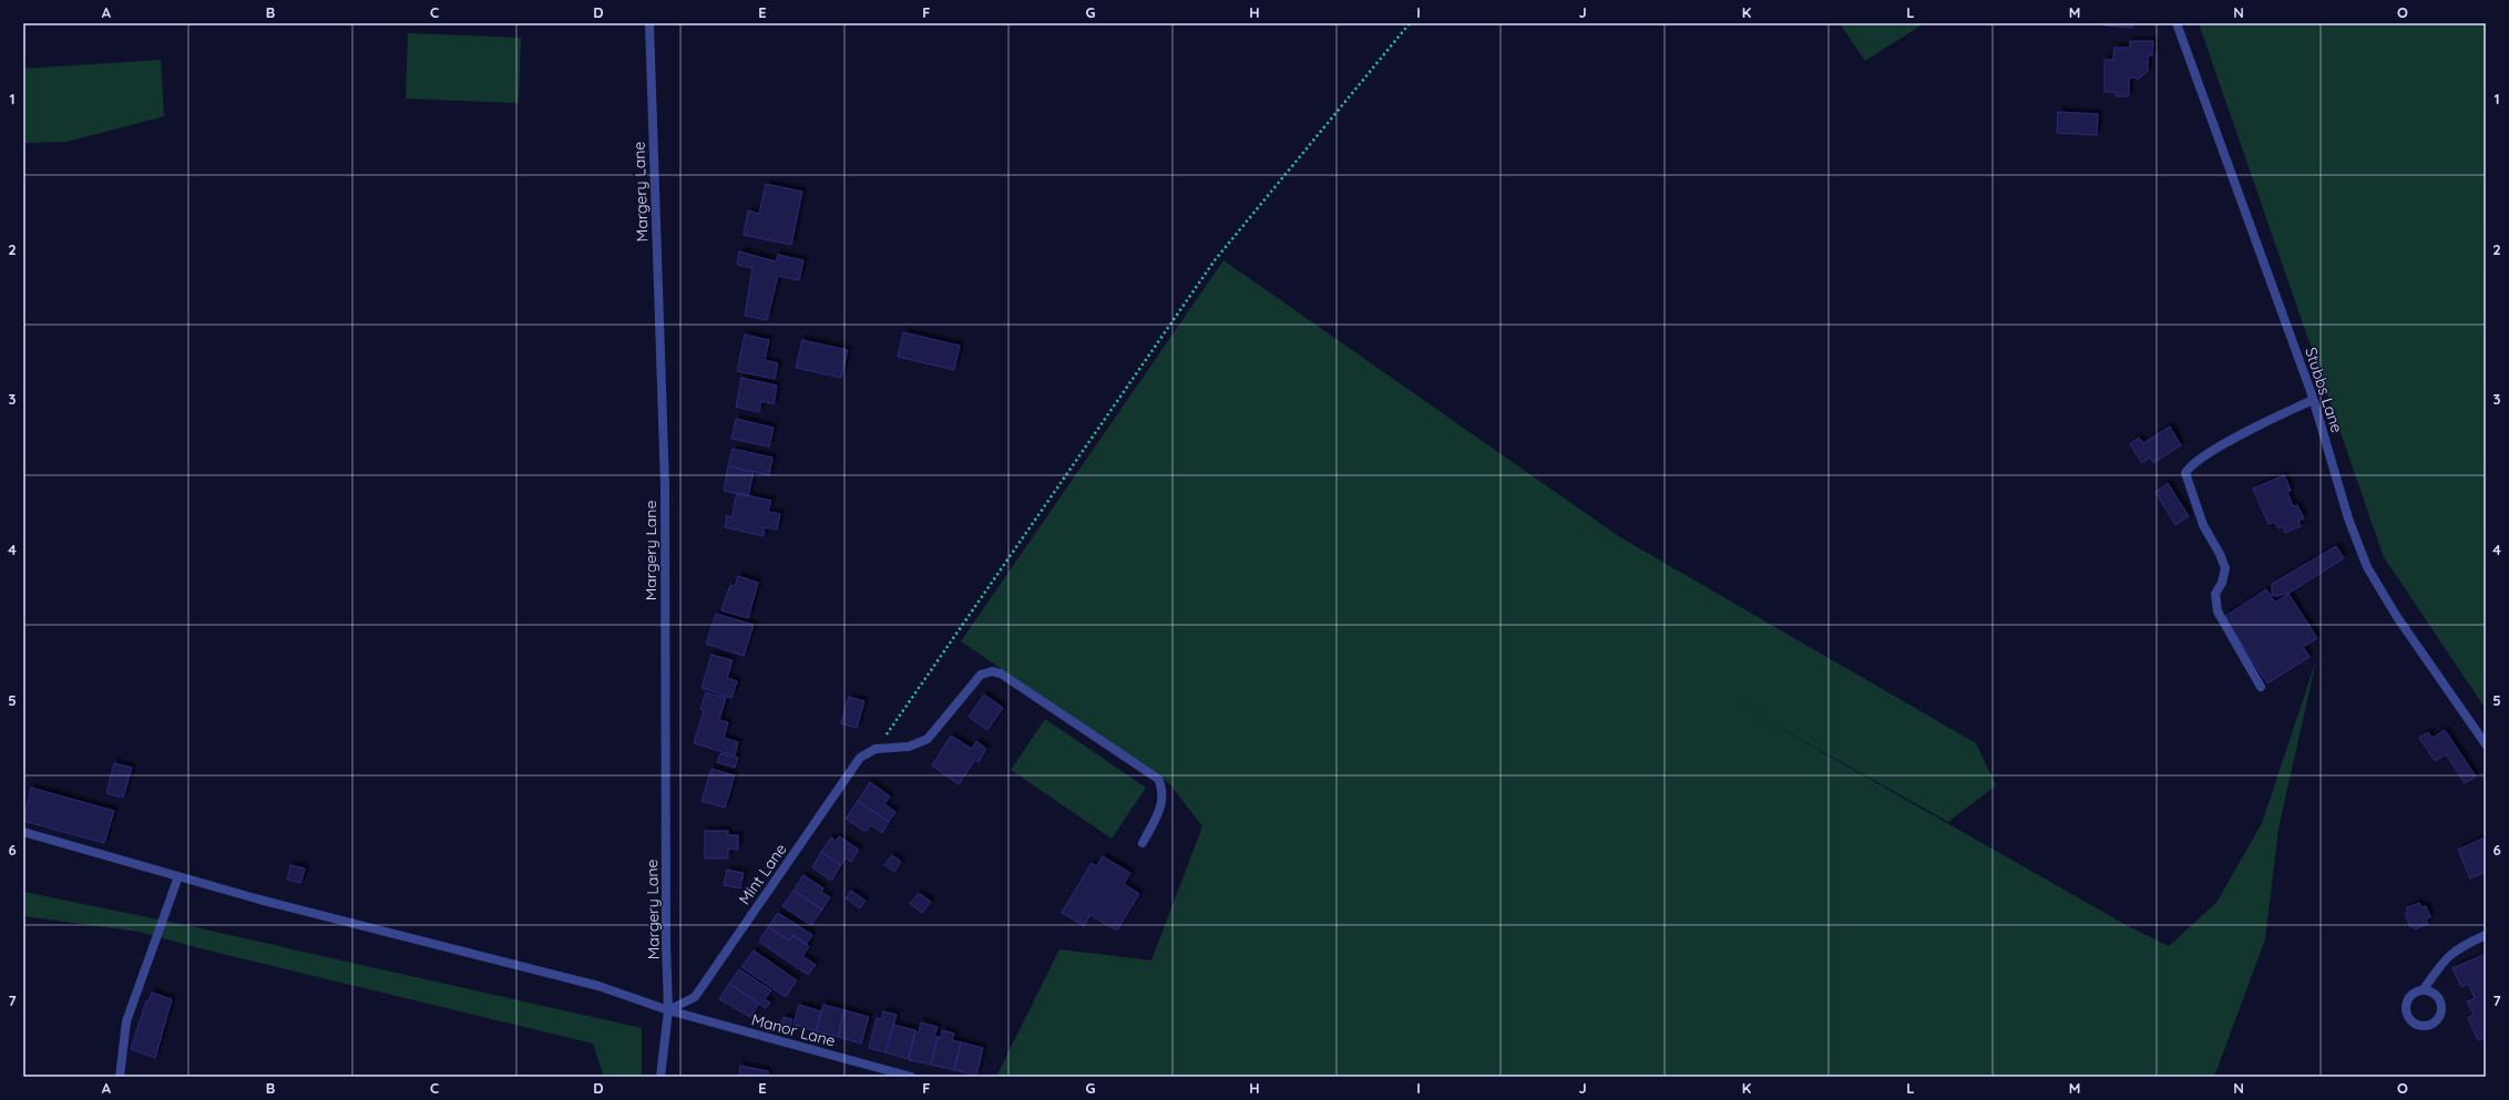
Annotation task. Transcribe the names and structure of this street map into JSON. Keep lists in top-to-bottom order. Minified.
{"streets":{"street":["Margery Lane","Stubbs Lane","Mint Lane","Manor Lane"]},"crossings":[["Margery Lane","Mint Lane"],["Margery Lane","Manor Lane"],["Mint Lane","Manor Lane"]],"grid":{"columns":["A","B","C","D","E","F","G","H","I","J","K","L","M","N","O"],"rows":["1","2","3","4","5","6","7"]}}
